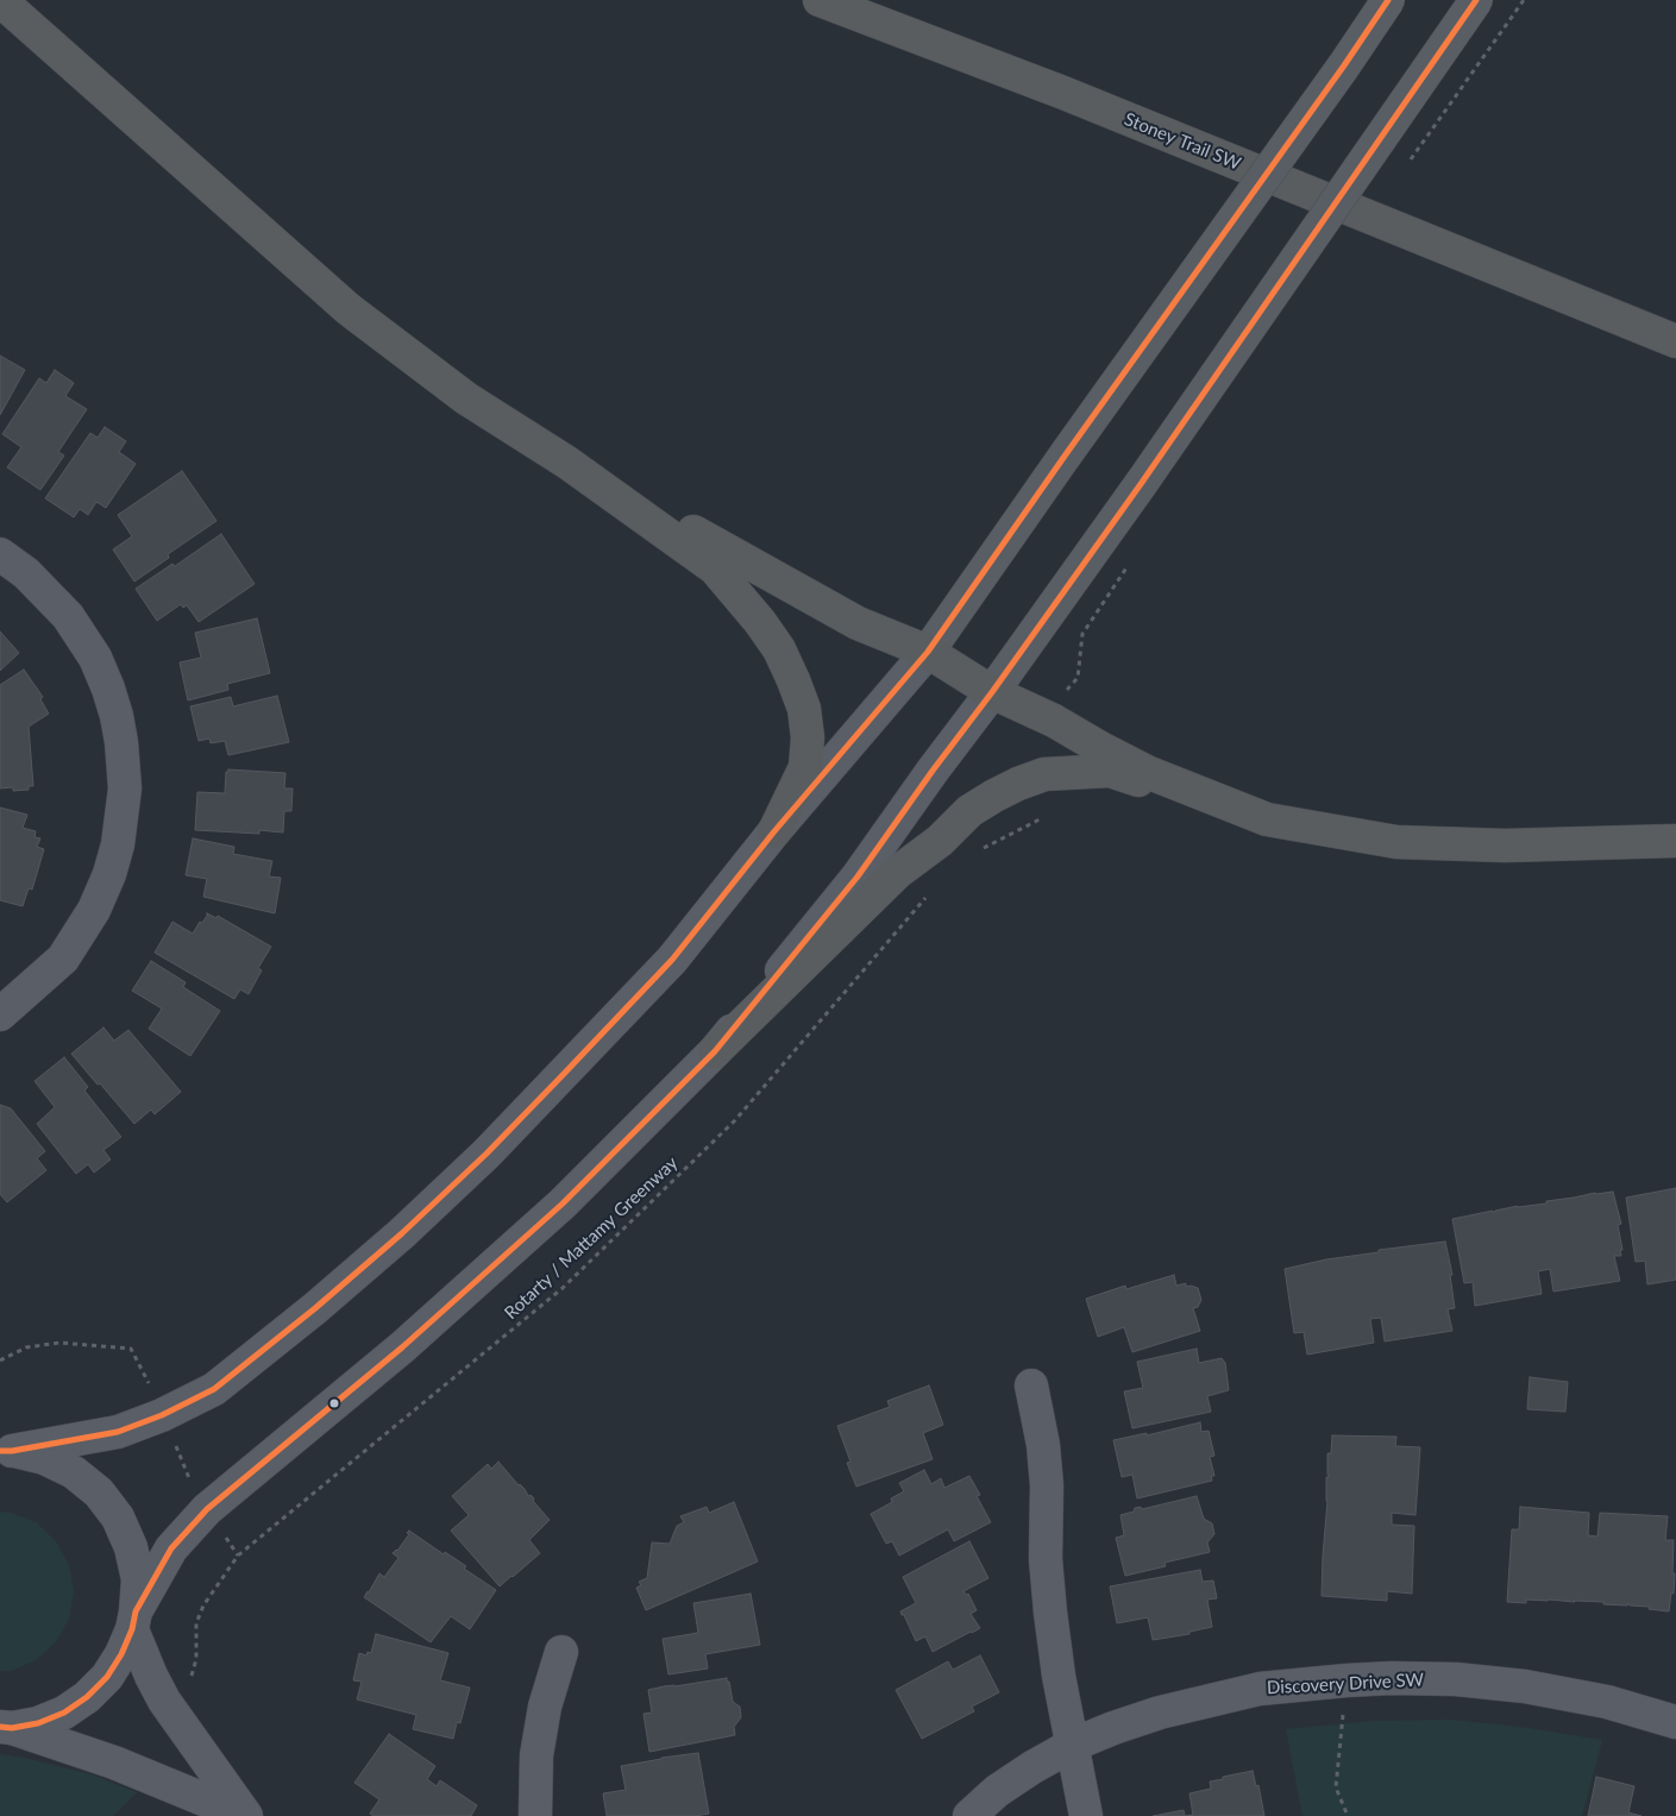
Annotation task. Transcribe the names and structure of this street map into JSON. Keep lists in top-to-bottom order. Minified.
{"streets":{"highway":["Stoney Trail SW"],"street":["Discovery Drive SW"],"path":["Rotarty / Mattamy Greenway"]}}
